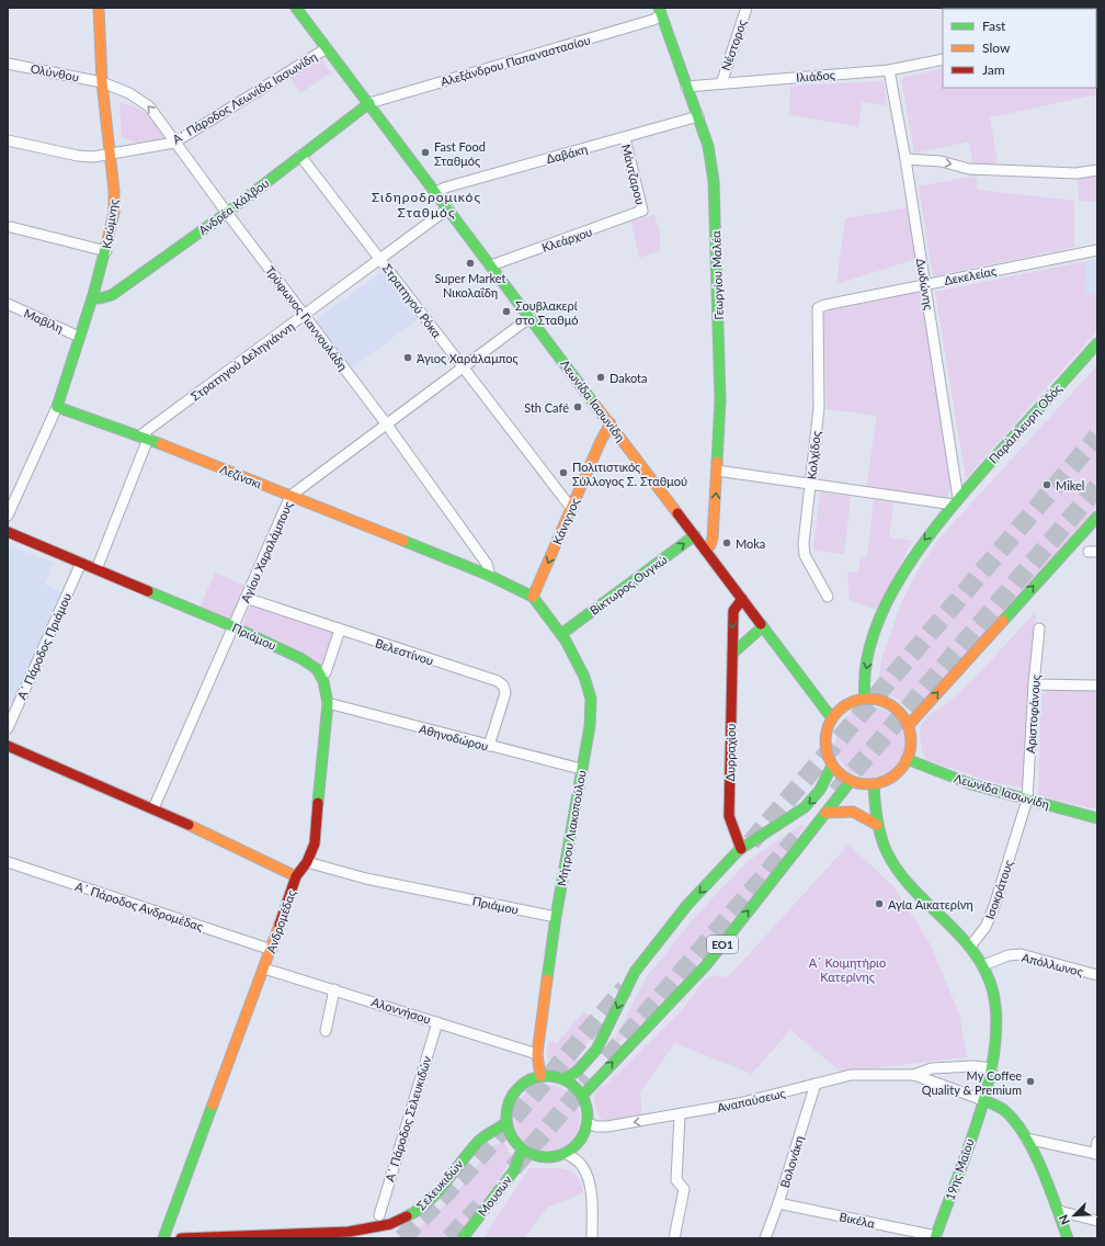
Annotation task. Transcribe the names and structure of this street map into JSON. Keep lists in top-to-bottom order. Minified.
{"streets":{"street":["Νέστορος","Αλεξάνδρου Παπαναστασίου","Ολύνθου","Ιλιάδος","Α΄ Πάροδος Λεωνίδα Ιασωνίδη","Δαβάκη","Μάντζαρου","Ανδρέα Κάλβου","Κρώμνης","Κλεάρχου","Γεωργίου Μαλέα","Δεκελείας","Δωδώνης","Στρατηγού Ρόκα","Τρύφωνος Γιαννουλάδη","Μαβίλη","Στρατηγού Δεληγιάννη","Λεωνίδα Ιασωνίδη","Παράπλευρη Οδός","Κολχίδος","Λεζίνσκι","Κάνιγγος","Αγίου Χαραλάμπους","Βίκτωρος Ουγκώ","Πριάμου","Α΄ Πάροδος Πριάμου","Βελεστίνου","Αριστοφάνους","Αθηνοδώρου","Δυρραχίου","Μήτρου Λιακοπούλου","Ισοκράτους","Α΄ Πάροδος Ανδρομέδας","Ανδρομέδας","ΕΟ1","Απόλλωνος","Αλοννήσου","Αναπαύσεως","Α΄ Πάροδος Σελευκιδών","Βολονάκη","19ης Μαΐου","Σελευκιδών","Μουσών","Βικέλα"]},"crossings":[["Νέστορος","Ιλιάδος"],["Αλεξάνδρου Παπαναστασίου","Ανδρέα Κάλβου"],["Αλεξάνδρου Παπαναστασίου","Γεωργίου Μαλέα"],["Αλεξάνδρου Παπαναστασίου","Λεωνίδα Ιασωνίδη"],["Ολύνθου","Κρώμνης"],["Ολύνθου","Τρύφωνος Γιαννουλάδη"],["Ιλιάδος","Γεωργίου Μαλέα"],["Ιλιάδος","Δωδώνης"],["Α΄ Πάροδος Λεωνίδα Ιασωνίδη","Κρώμνης"],["Α΄ Πάροδος Λεωνίδα Ιασωνίδη","Τρύφωνος Γιαννουλάδη"],["Α΄ Πάροδος Λεωνίδα Ιασωνίδη","Λεωνίδα Ιασωνίδη"],["Δαβάκη","Μάντζαρου"],["Δαβάκη","Γεωργίου Μαλέα"],["Δαβάκη","Λεωνίδα Ιασωνίδη"],["Μάντζαρου","Κλεάρχου"],["Ανδρέα Κάλβου","Κρώμνης"],["Ανδρέα Κάλβου","Στρατηγού Ρόκα"],["Ανδρέα Κάλβου","Τρύφωνος Γιαννουλάδη"],["Ανδρέα Κάλβου","Λεωνίδα Ιασωνίδη"],["Κρώμνης","Τρύφωνος Γιαννουλάδη"],["Κρώμνης","Μαβίλη"],["Κρώμνης","Λεζίνσκι"],["Κλεάρχου","Λεωνίδα Ιασωνίδη"],["Γεωργίου Μαλέα","Λεωνίδα Ιασωνίδη"],["Δεκελείας","Δωδώνης"],["Δεκελείας","Κολχίδος"],["Δωδώνης","Παράπλευρη Οδός"],["Στρατηγού Ρόκα","Στρατηγού Δεληγιάννη"],["Στρατηγού Ρόκα","Κάνιγγος"],["Στρατηγού Ρόκα","Αγίου Χαραλάμπους"],["Τρύφωνος Γιαννουλάδη","Στρατηγού Δεληγιάννη"],["Τρύφωνος Γιαννουλάδη","Λεζίνσκι"],["Τρύφωνος Γιαννουλάδη","Αγίου Χαραλάμπους"],["Στρατηγού Δεληγιάννη","Λεωνίδα Ιασωνίδη"],["Στρατηγού Δεληγιάννη","Λεζίνσκι"],["Λεωνίδα Ιασωνίδη","Παράπλευρη Οδός"],["Λεωνίδα Ιασωνίδη","Κάνιγγος"],["Λεωνίδα Ιασωνίδη","Αγίου Χαραλάμπους"],["Λεωνίδα Ιασωνίδη","Βίκτωρος Ουγκώ"],["Λεωνίδα Ιασωνίδη","Αριστοφάνους"],["Λεωνίδα Ιασωνίδη","Δυρραχίου"],["Λεωνίδα Ιασωνίδη","Ισοκράτους"],["Λεωνίδα Ιασωνίδη","ΕΟ1"],["Παράπλευρη Οδός","ΕΟ1"],["Λεζίνσκι","Κάνιγγος"],["Λεζίνσκι","Αγίου Χαραλάμπους"],["Λεζίνσκι","Μήτρου Λιακοπούλου"],["Κάνιγγος","Μήτρου Λιακοπούλου"],["Αγίου Χαραλάμπους","Πριάμου"],["Αγίου Χαραλάμπους","Βελεστίνου"],["Αγίου Χαραλάμπους","Ανδρομέδας"],["Βίκτωρος Ουγκώ","Μήτρου Λιακοπούλου"],["Πριάμου","Α΄ Πάροδος Πριάμου"],["Πριάμου","Αθηνοδώρου"],["Πριάμου","Μήτρου Λιακοπούλου"],["Πριάμου","Ανδρομέδας"],["Βελεστίνου","Αθηνοδώρου"],["Αριστοφάνους","Ισοκράτους"],["Αθηνοδώρου","Μήτρου Λιακοπούλου"],["Μήτρου Λιακοπούλου","ΕΟ1"],["Μήτρου Λιακοπούλου","Αλοννήσου"],["Μήτρου Λιακοπούλου","Αναπαύσεως"],["Μήτρου Λιακοπούλου","Σελευκιδών"],["Μήτρου Λιακοπούλου","Μουσών"],["Α΄ Πάροδος Ανδρομέδας","Ανδρομέδας"],["Ανδρομέδας","Αλοννήσου"],["ΕΟ1","Αναπαύσεως"],["ΕΟ1","Σελευκιδών"],["ΕΟ1","Μουσών"],["Αλοννήσου","Α΄ Πάροδος Σελευκιδών"],["Αναπαύσεως","Βολονάκη"],["Αναπαύσεως","19ης Μαΐου"],["Αναπαύσεως","Σελευκιδών"],["Αναπαύσεως","Μουσών"],["Βολονάκη","Βικέλα"],["19ης Μαΐου","Βικέλα"],["Σελευκιδών","Μουσών"]],"one_way":["Παράπλευρη Οδός","Κάνιγγος","Βίκτωρος Ουγκώ"],"districts":["Σιδηροδρομικός Σταθμός"],"parks":["Α΄ Κοιμητήριο Κατερίνης"],"places":["Fast Food Σταθμός","Super Market Νικολαΐδη","Σουβλακερί στο Σταθμό","Άγιος Χαράλαμπος","Dakota","Sth Café","Πολιτιστικός Σύλλογος Σ. Σταθμού","Mikel","Moka","Αγία Αικατερίνη","My Coffee Quality & Premium"],"legend":["Fast","Slow","Jam"],"north":"bottom left"}
